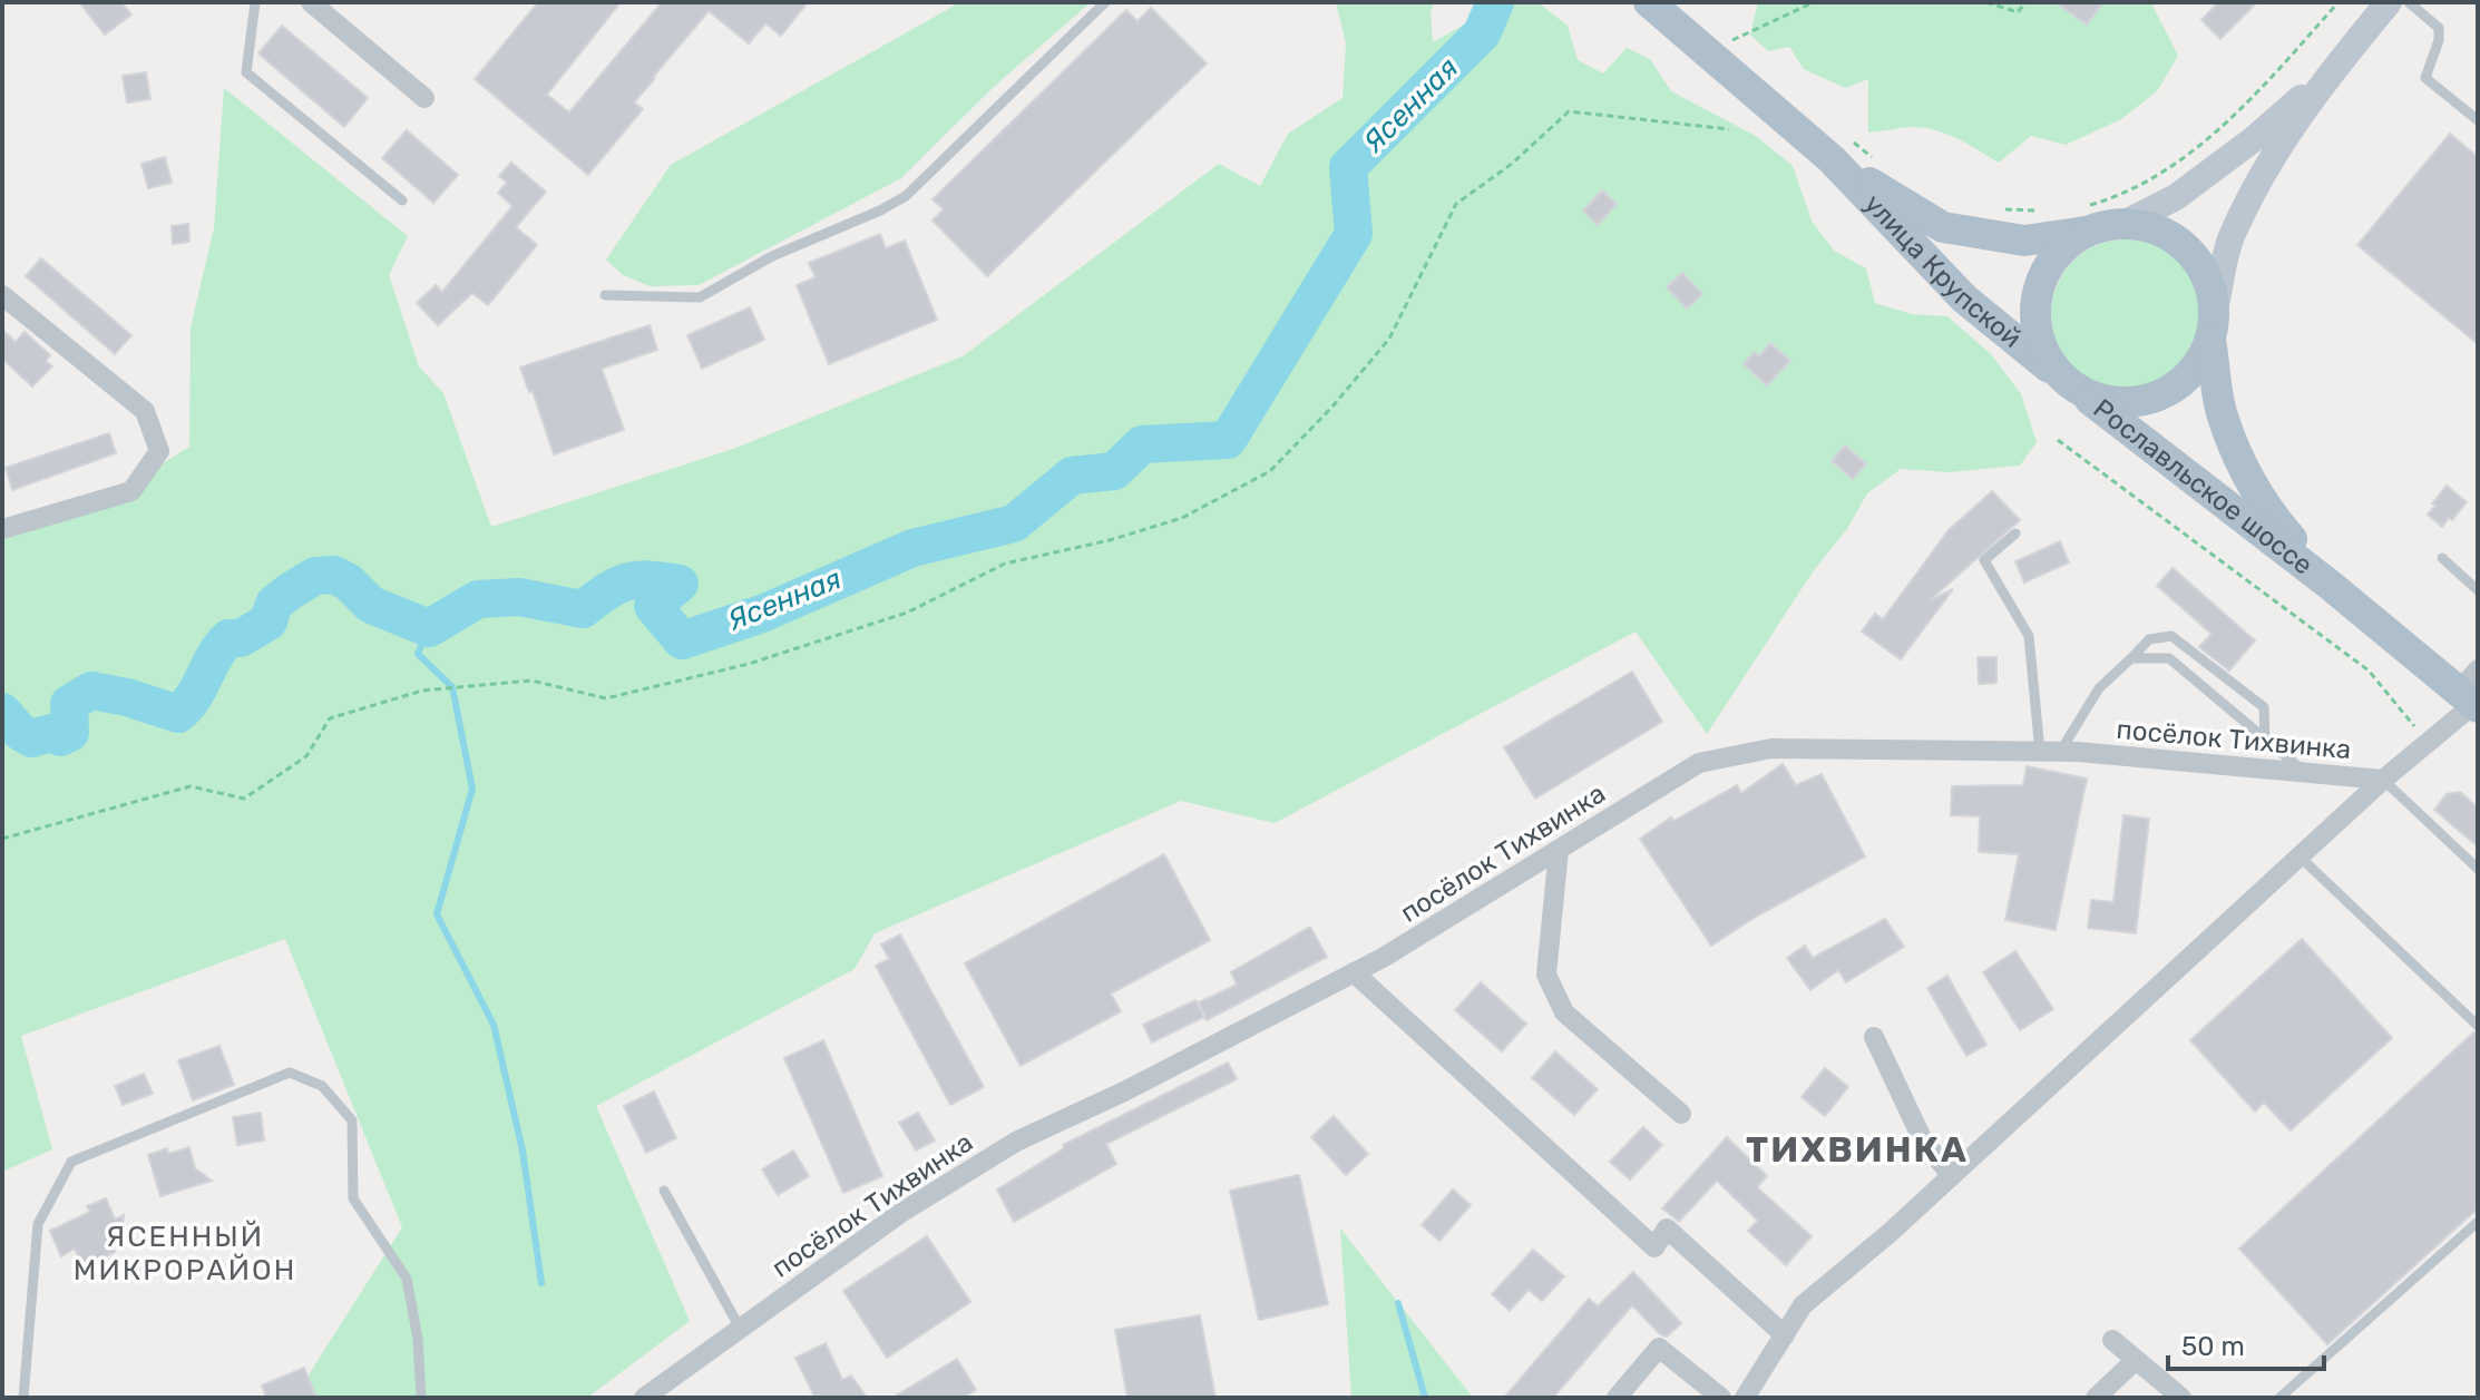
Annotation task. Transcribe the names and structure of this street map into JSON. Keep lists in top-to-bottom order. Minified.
{"streets":{"main road":["улица Крупской","Рославльское шоссе"],"street":["посёлок Тихвинка"]},"crossings":[["улица Крупской","Рославльское шоссе"],["Рославльское шоссе","посёлок Тихвинка"]],"districts":["ТИХВИНКА","ЯСЕННЫЙ МИКРОРАЙОН"],"water":["Ясенная"],"scale_bar":"50 m"}
